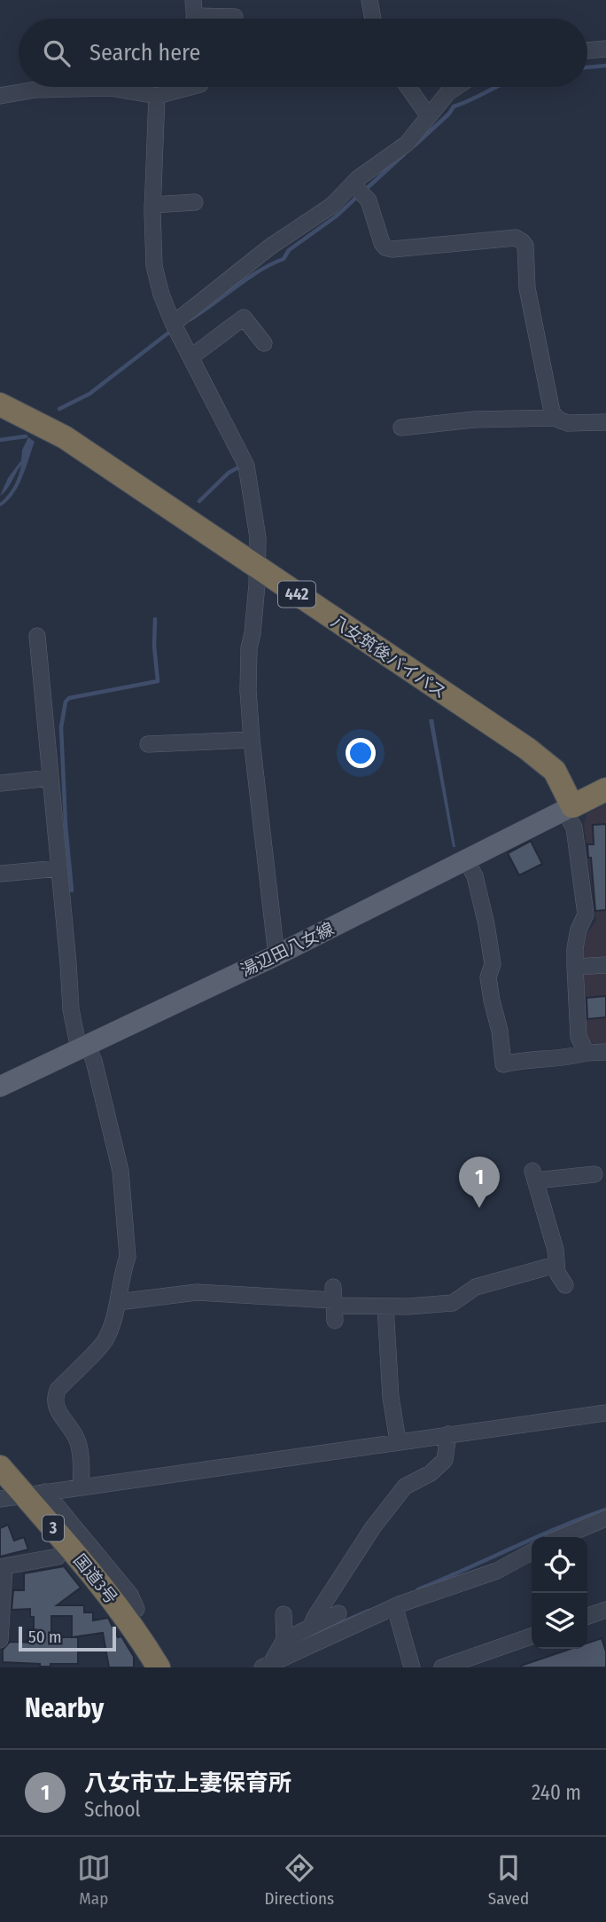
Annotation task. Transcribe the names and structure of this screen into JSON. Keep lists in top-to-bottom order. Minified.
{"streets":{"highway":["442","八女筑後バイパス","3","国道3号"],"main road":["湯辺田八女線"]},"crossings":[["八女筑後バイパス","湯辺田八女線"]],"scale_bar":"50 m","page":{"search":"Search here","pins":"1","scale":"50 m","heading":"Nearby","list":[{"mark":"1","name":"八女市立上妻保育所","note":"School","value":"240 m"}],"nav":["Map","Directions","Saved"]}}
